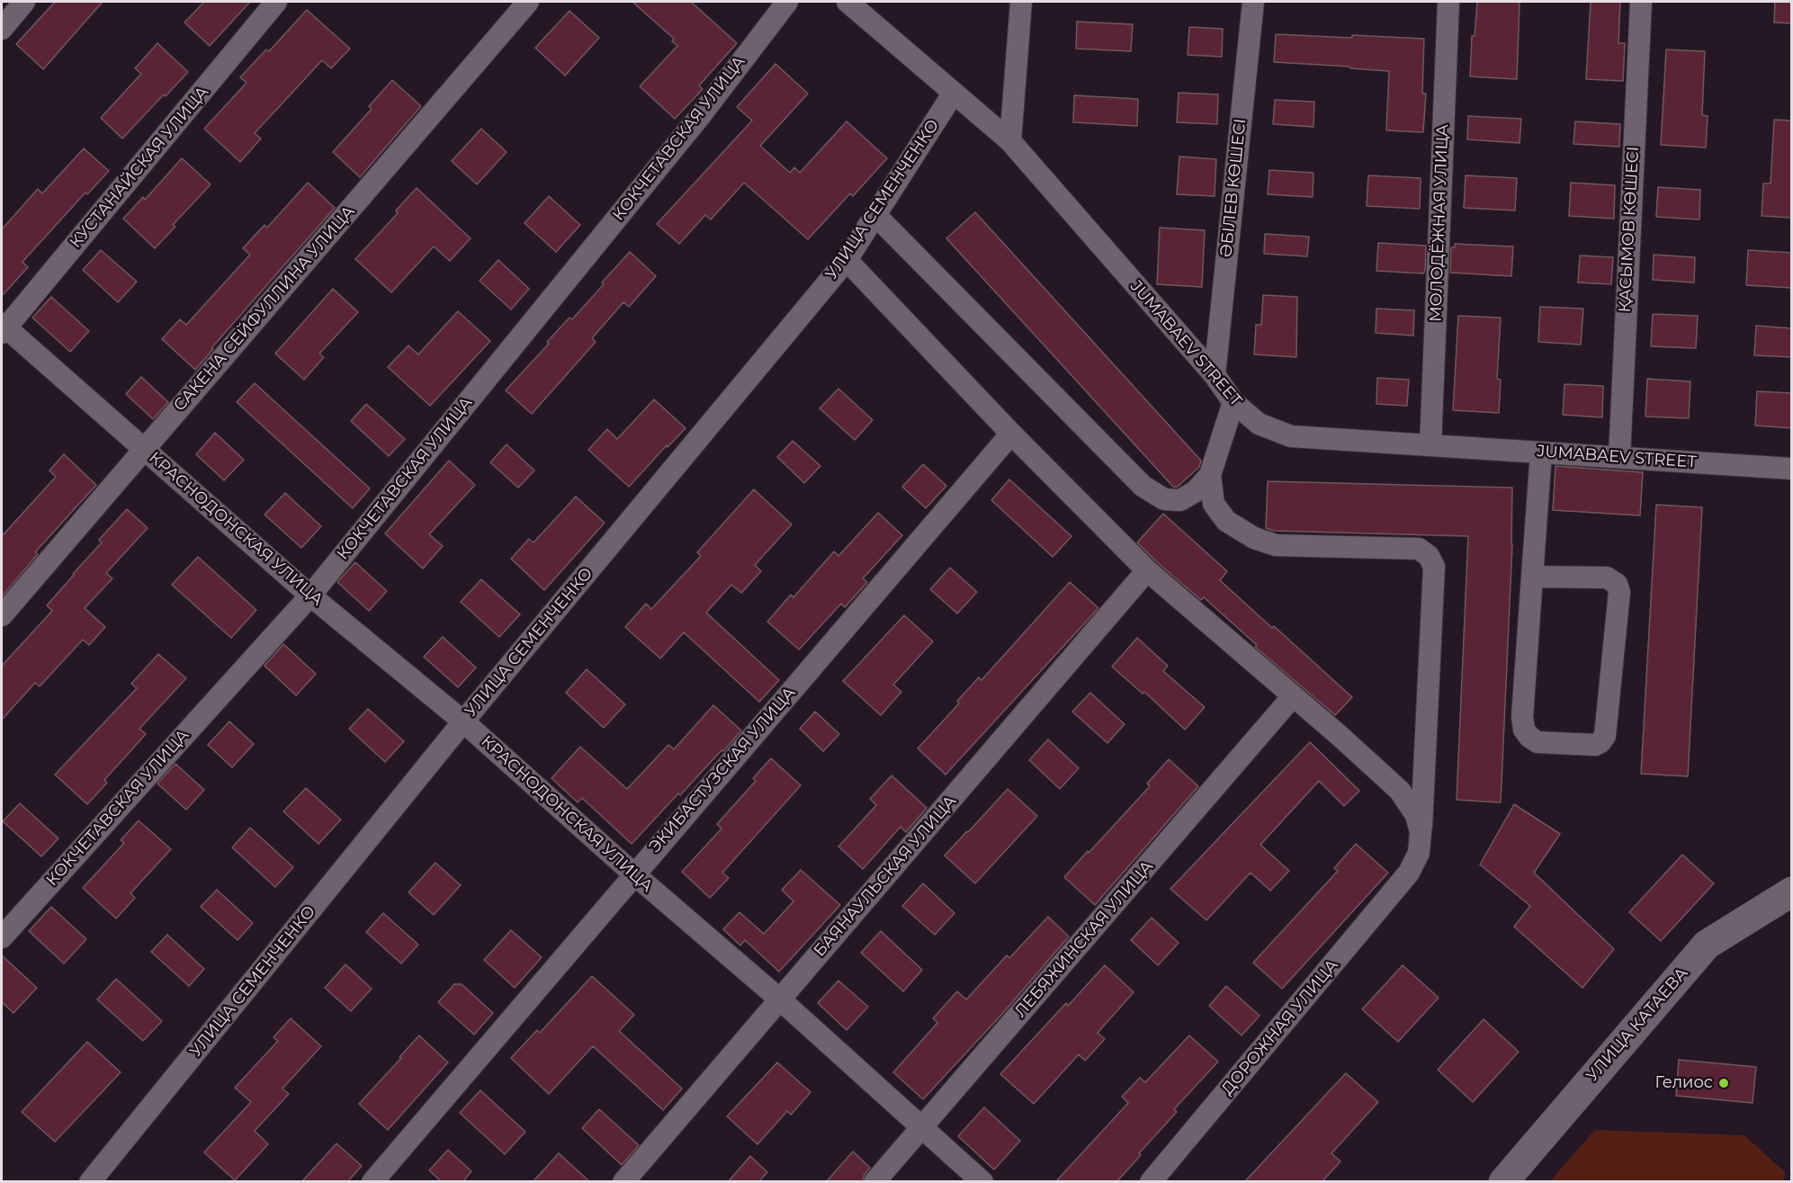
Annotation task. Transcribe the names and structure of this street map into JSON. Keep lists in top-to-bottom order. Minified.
{"streets":{"street":["КОКЧЕТАВСКАЯ УЛИЦА","КУСТАНАЙСКАЯ УЛИЦА","ӘБІЛЕВ КӨШЕСІ","УЛИЦА СЕМЕНЧЕНКО","МОЛОДЁЖНАЯ УЛИЦА","ҚАСЫМОВ КӨШЕСІ","САКЕНА СЕЙФУЛЛИНА УЛИЦА","JUMABAEV STREET","КРАСНОДОНСКАЯ УЛИЦА","ЭКИБАСТУЗСКАЯ УЛИЦА","БАЯНАУЛЬСКАЯ УЛИЦА","ЛЕБЯЖИНСКАЯ УЛИЦА","УЛИЦА КАТАЕВА","ДОРОЖНАЯ УЛИЦА"]},"crossings":[["КОКЧЕТАВСКАЯ УЛИЦА","КРАСНОДОНСКАЯ УЛИЦА"],["КУСТАНАЙСКАЯ УЛИЦА","КРАСНОДОНСКАЯ УЛИЦА"],["ӘБІЛЕВ КӨШЕСІ","JUMABAEV STREET"],["УЛИЦА СЕМЕНЧЕНКО","JUMABAEV STREET"],["УЛИЦА СЕМЕНЧЕНКО","КРАСНОДОНСКАЯ УЛИЦА"],["МОЛОДЁЖНАЯ УЛИЦА","JUMABAEV STREET"],["ҚАСЫМОВ КӨШЕСІ","JUMABAEV STREET"],["САКЕНА СЕЙФУЛЛИНА УЛИЦА","КРАСНОДОНСКАЯ УЛИЦА"],["КРАСНОДОНСКАЯ УЛИЦА","ЭКИБАСТУЗСКАЯ УЛИЦА"],["КРАСНОДОНСКАЯ УЛИЦА","БАЯНАУЛЬСКАЯ УЛИЦА"],["КРАСНОДОНСКАЯ УЛИЦА","ЛЕБЯЖИНСКАЯ УЛИЦА"]],"places":["Гелиос"]}
